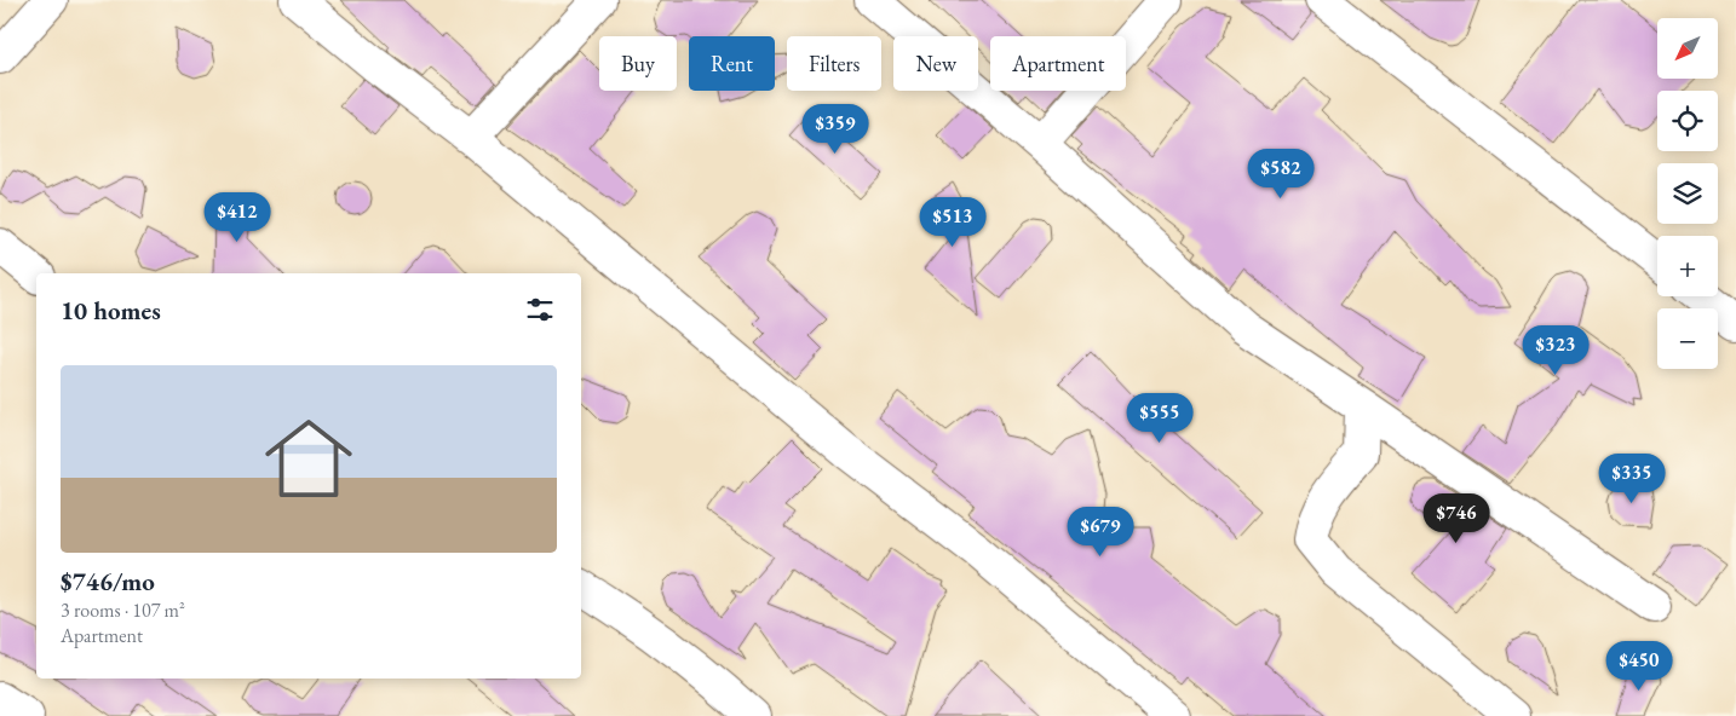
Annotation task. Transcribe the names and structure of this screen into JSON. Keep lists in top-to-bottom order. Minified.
{"north":"bottom left","page":{"map_buttons":["+","−"],"chip":["Buy","Rent","Filters","New","Apartment"],"price":["$359","$582","$412","$513","$323","$555","$335","$746","$679","$450"],"heading":"10 homes","list":[{"name":"$746/mo","note":"3 rooms · 107 m² · Apartment"}]}}
